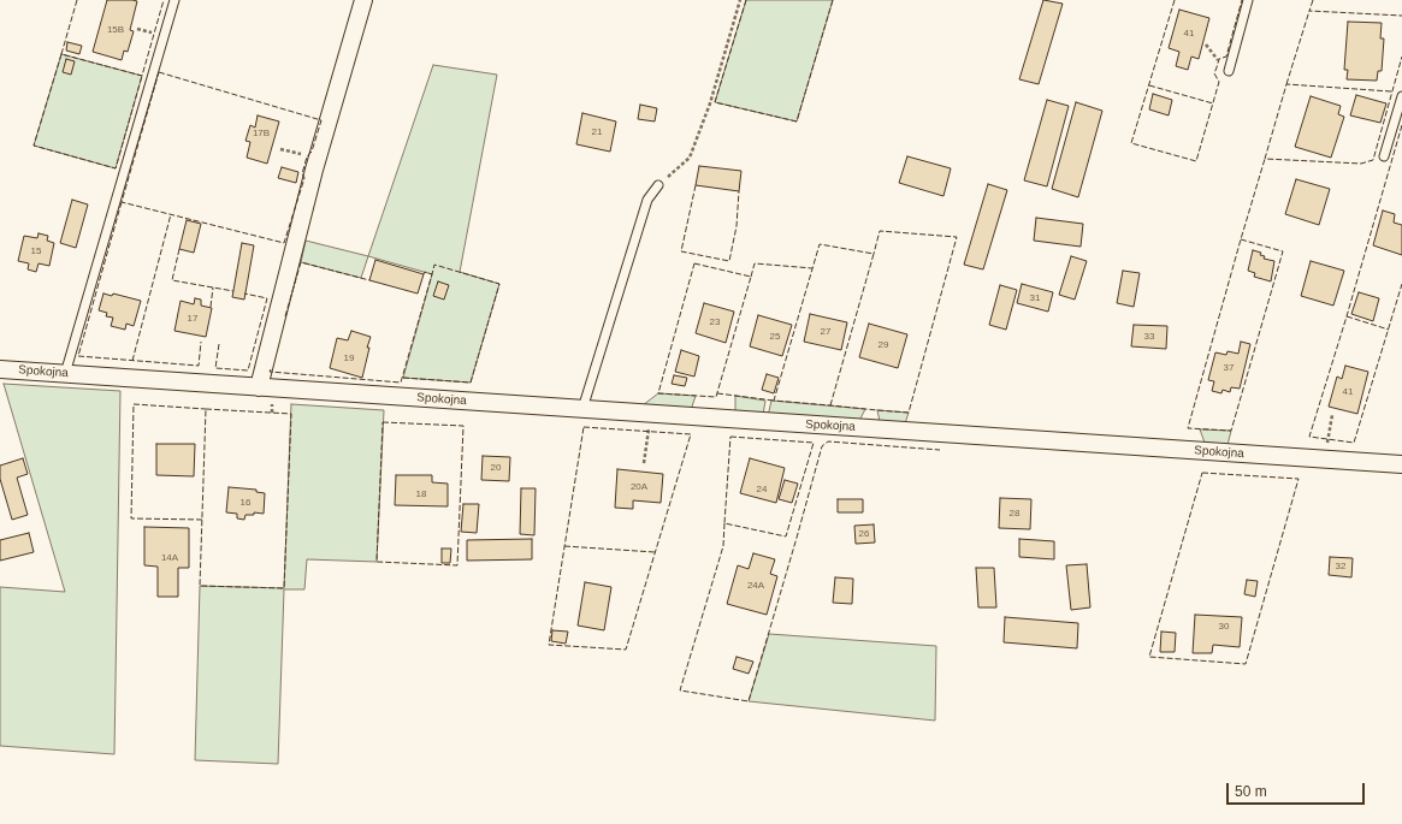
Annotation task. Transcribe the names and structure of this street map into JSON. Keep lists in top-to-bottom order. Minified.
{"streets":{"street":["Spokojna"]},"house_numbers":["15B","41","21","17B","15","31","17","23","27","25","33","29","19","37","41","20","20A","24","18","16","28","26","14A","32","24A","30"],"scale_bar":"50 m"}
